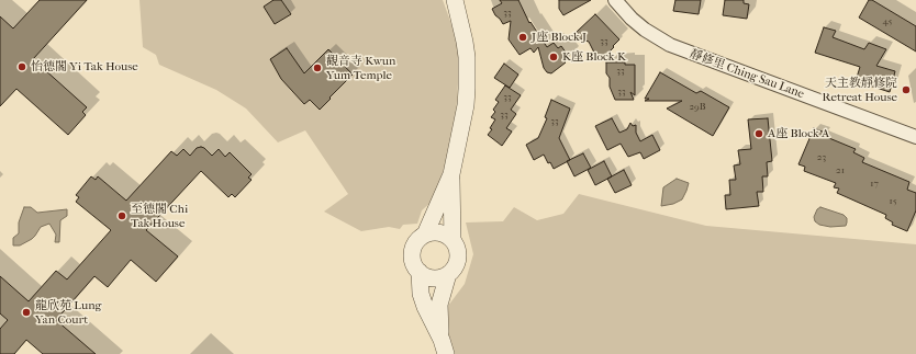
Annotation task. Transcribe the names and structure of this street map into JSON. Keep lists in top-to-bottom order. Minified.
{"streets":{"street":["靜修里 Ching Sau Lane"]},"places":["J座 Block J","K座 Block K","怡德閣 Yi Tak House","觀音寺 Kwun Yum Temple","天主教靜修院 Retreat House","A座 Block A","至德閣 Chi Tak House","龍欣苑 Lung Yan Court"],"house_numbers":["33","45","33","33","33","33","29B","33","33","23","21","17","15"]}
